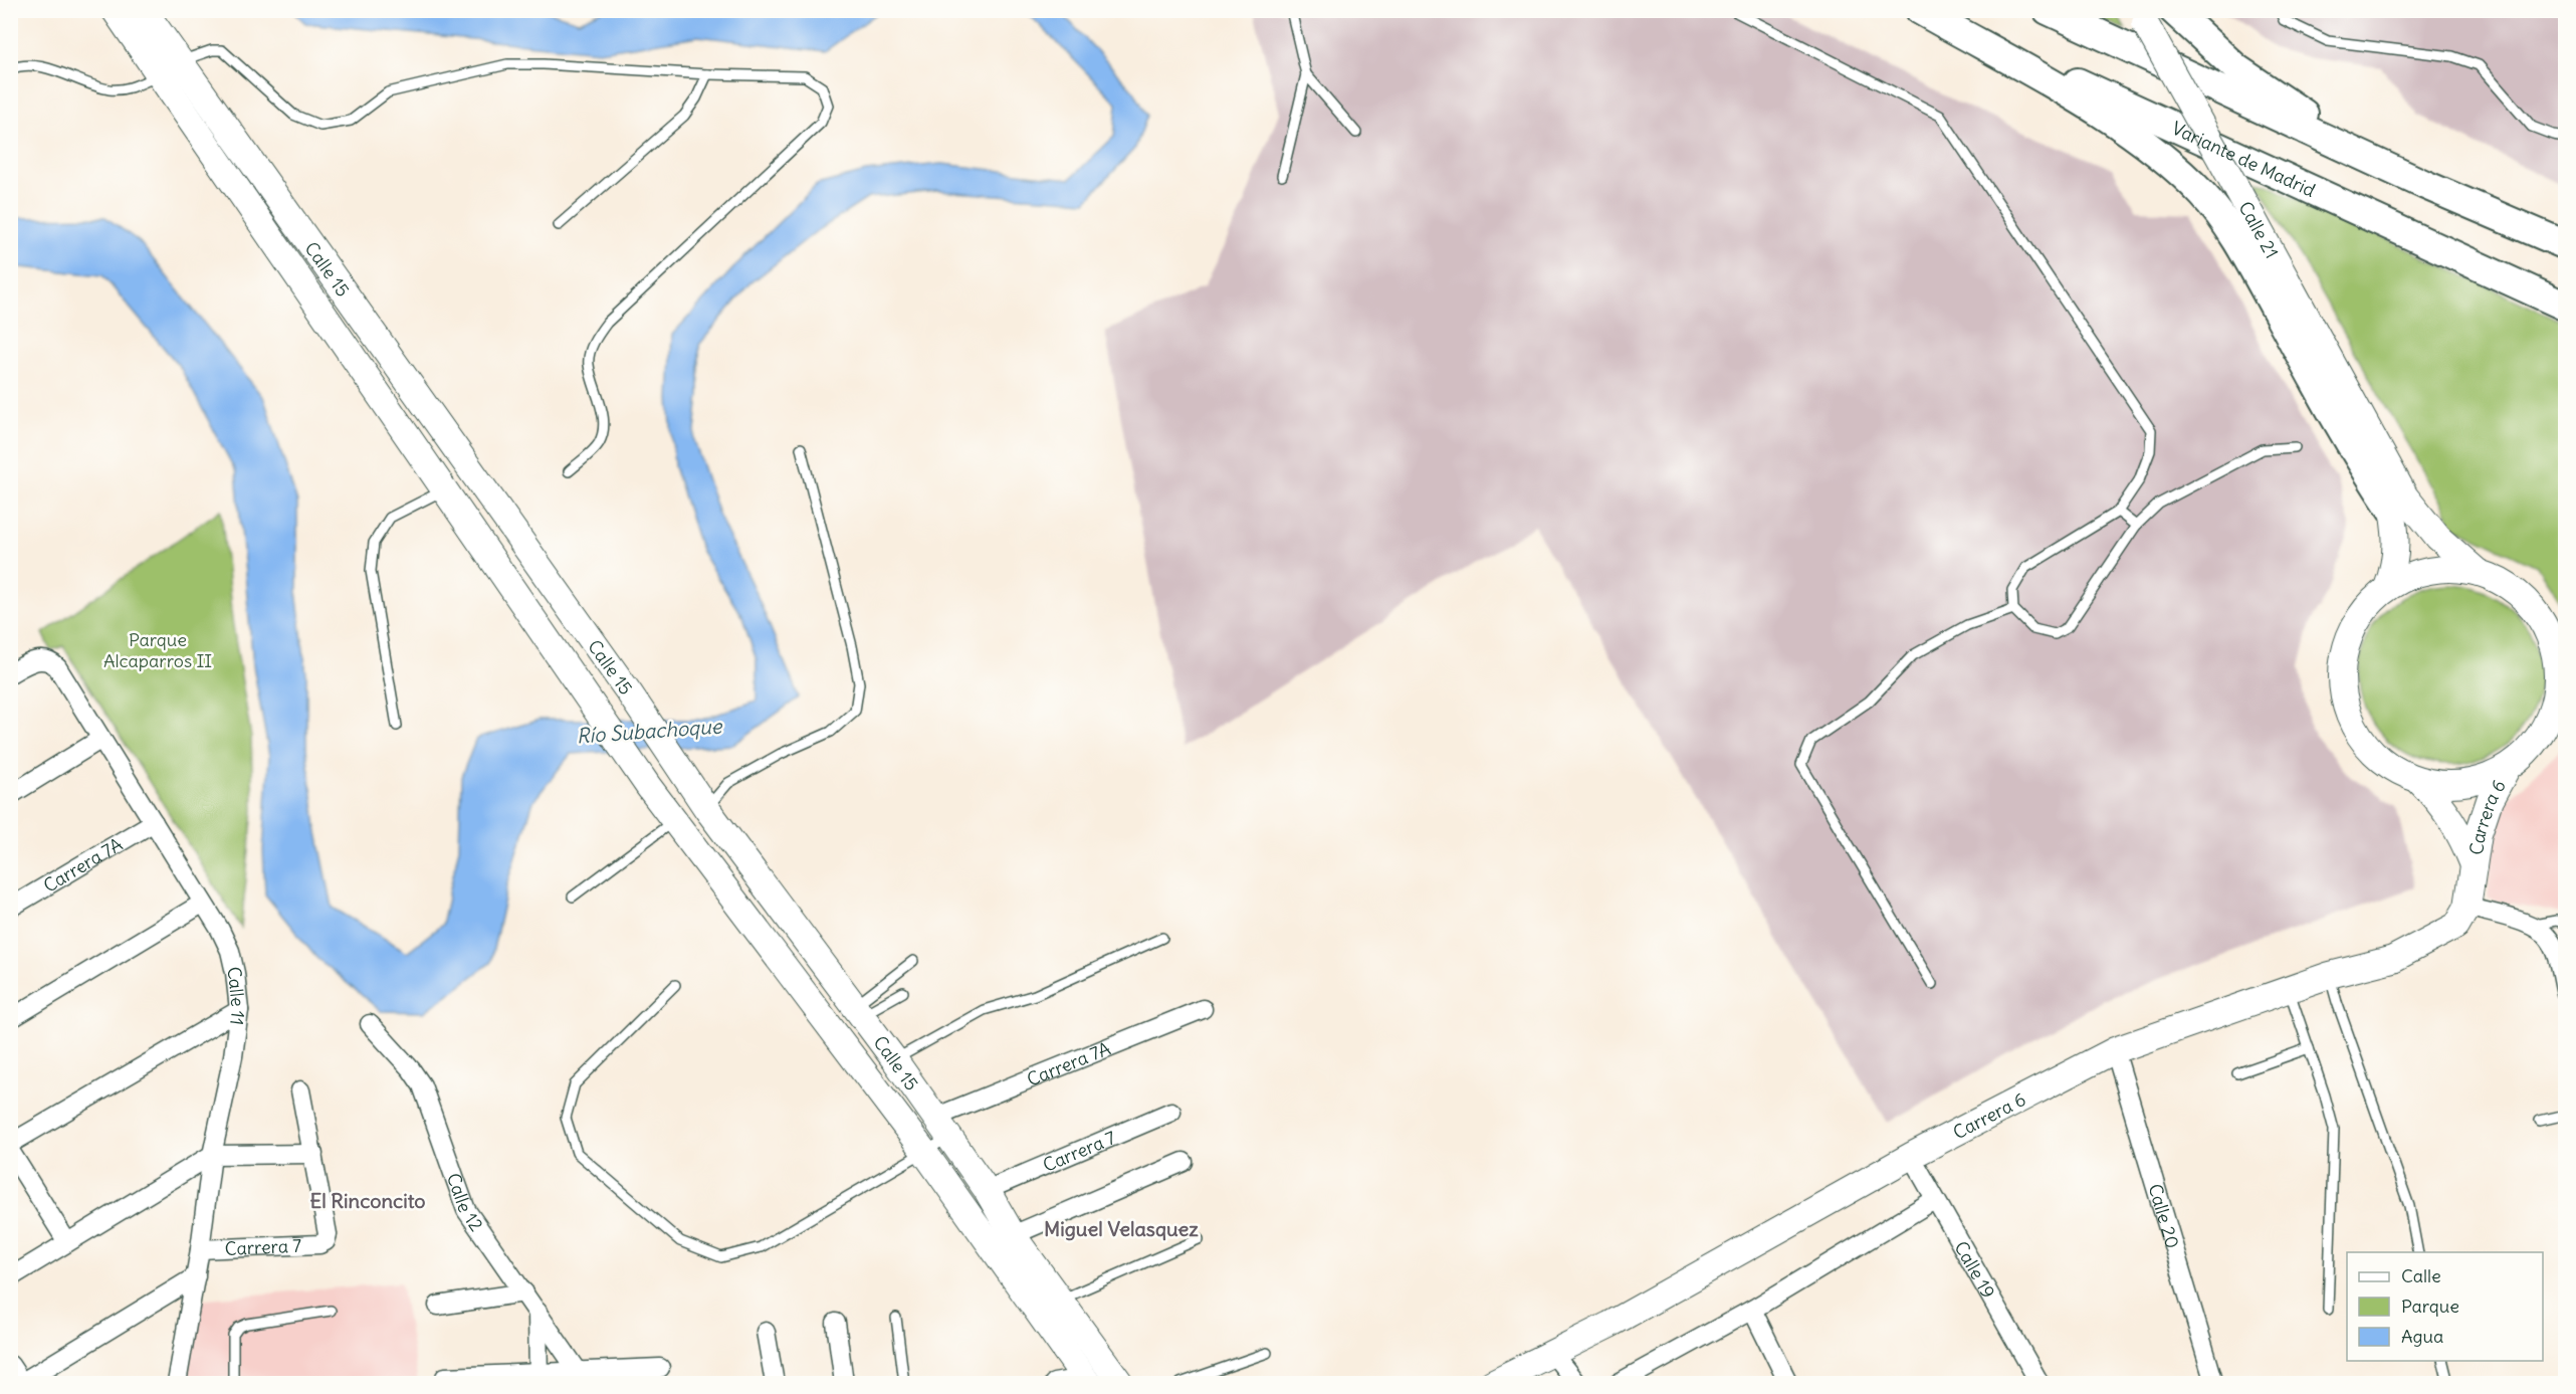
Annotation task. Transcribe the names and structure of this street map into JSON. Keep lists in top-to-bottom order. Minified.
{"streets":{"main road":["Variante de Madrid"],"street":["Calle 21","Calle 15","Carrera 6","Carrera 7A","Calle 11","Carrera 7","Calle 12","Calle 20","Calle 19"]},"crossings":[["Calle 15","Carrera 7A"],["Calle 15","Carrera 7"],["Carrera 6","Calle 20"],["Carrera 6","Calle 19"],["Carrera 7A","Calle 11"],["Calle 11","Carrera 7"]],"districts":["El Rinconcito","Miguel Velasquez"],"water":["Río Subachoque"],"parks":["Parque Alcaparros II"],"legend":["Calle","Parque","Agua"]}
